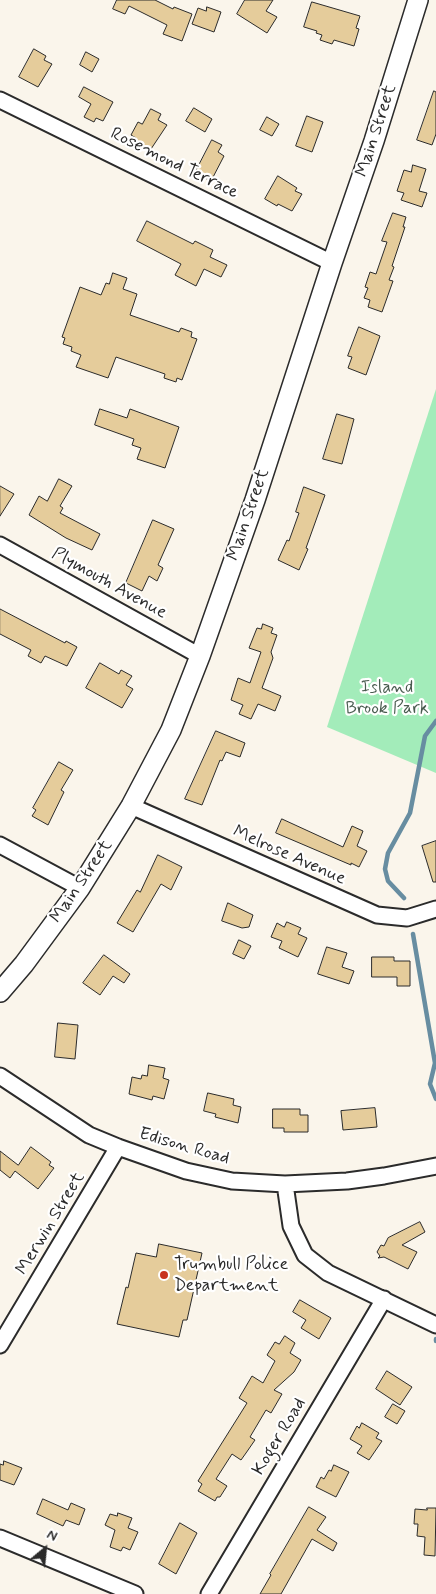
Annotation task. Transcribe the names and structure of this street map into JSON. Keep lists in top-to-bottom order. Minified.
{"streets":{"main road":["Main Street"],"street":["Rosemond Terrace","Plymouth Avenue","Melrose Avenue","Edison Road","Merwin Street","Koger Road"]},"crossings":[["Main Street","Rosemond Terrace"],["Main Street","Plymouth Avenue"],["Main Street","Melrose Avenue"],["Edison Road","Merwin Street"]],"parks":["Island Brook Park"],"places":["Trumbull Police Department"],"north":"top right"}
